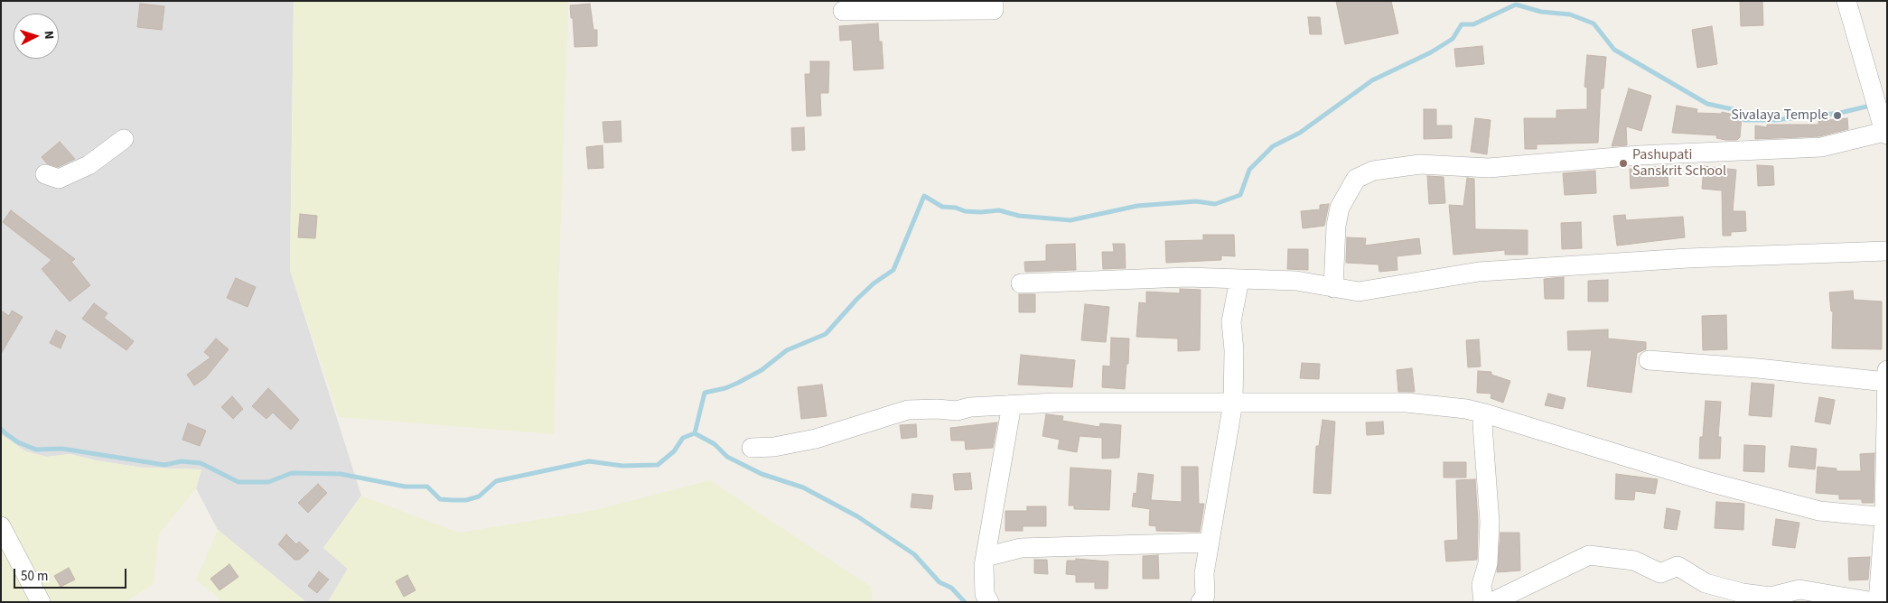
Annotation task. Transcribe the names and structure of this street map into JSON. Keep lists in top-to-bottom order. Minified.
{"places":["Sivalaya Temple","Pashupati Sanskrit School"],"scale_bar":"50 m","north":"right"}
